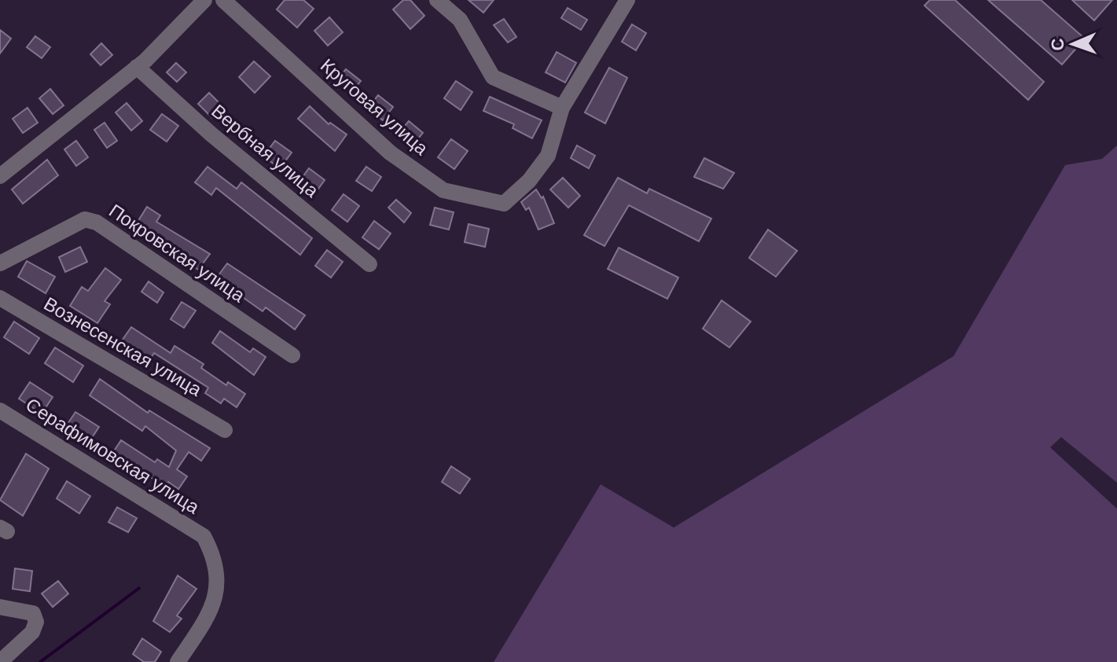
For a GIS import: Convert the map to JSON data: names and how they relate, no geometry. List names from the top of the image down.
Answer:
{
  "streets": {
    "street": [
      "Круговая улица",
      "Вербная улица",
      "Покровская улица",
      "Вознесенская улица",
      "Серафимовская улица"
    ]
  },
  "north": "left"
}
